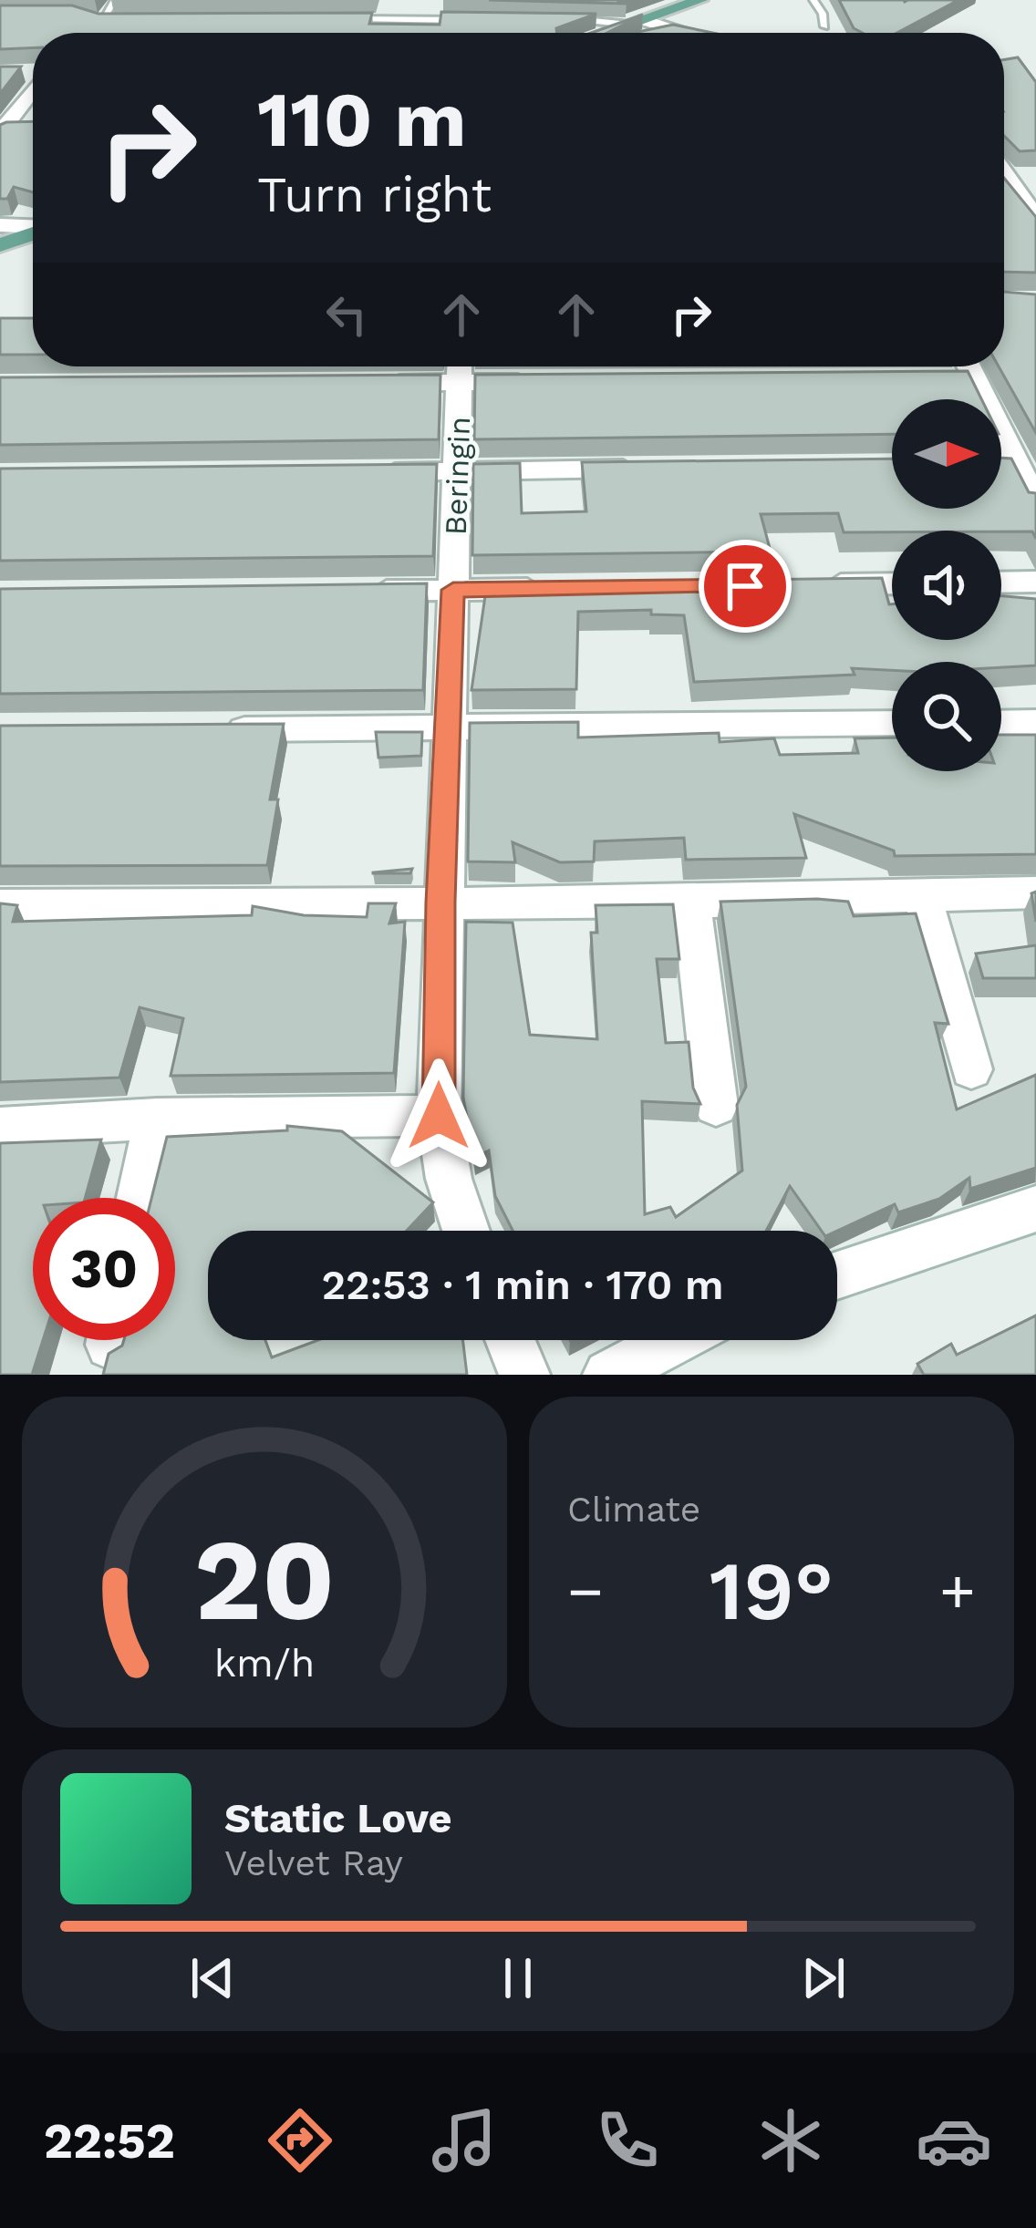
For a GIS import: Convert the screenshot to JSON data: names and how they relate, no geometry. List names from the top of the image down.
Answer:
{
  "streets": {
    "street": ["Beringin"]
  },
  "north": "right",
  "page": {
    "turn": ["110 m", "Turn right"],
    "limit": "30",
    "trip": "22:53 · 1 min · 170 m",
    "tile": "Climate",
    "heat": ["−", "19°", "+"],
    "song": ["Static Love", "Velvet Ray"],
    "tabs": "22:52",
    "gauge": ["20", "km/h"]
  }
}
